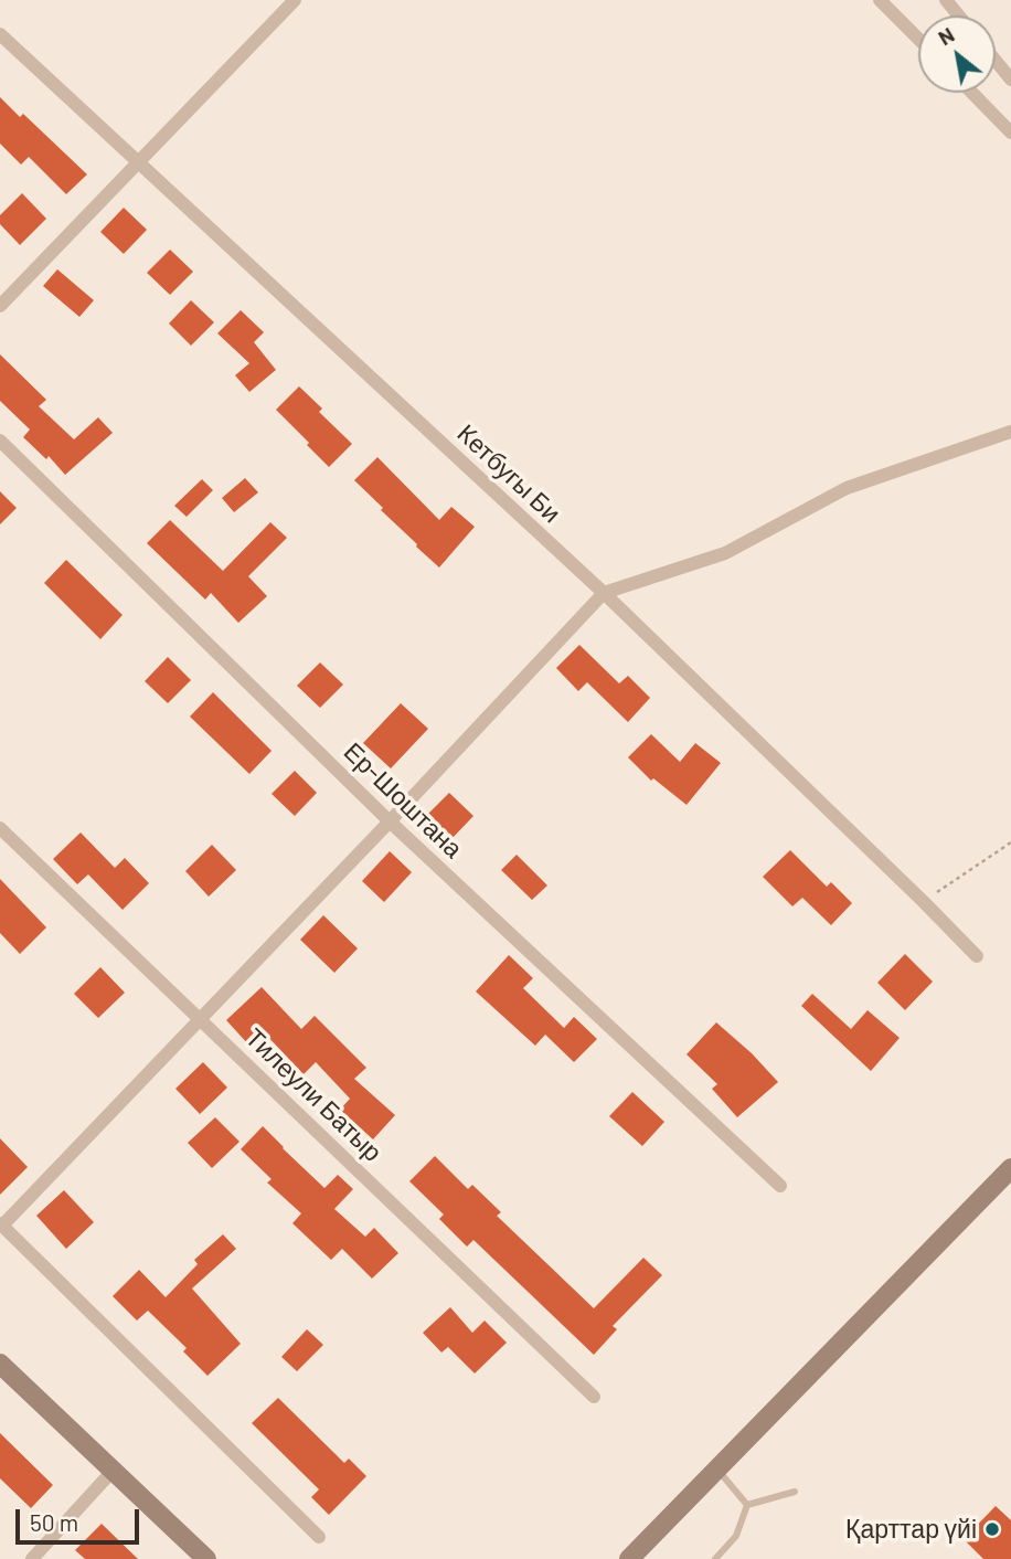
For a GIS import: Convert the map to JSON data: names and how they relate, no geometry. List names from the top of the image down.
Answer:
{
  "streets": {
    "street": ["Кетбугы Би", "Ер-Шоштана", "Тилеули Батыр"]
  },
  "places": ["Қарттар үйі"],
  "scale_bar": "50 m",
  "north": "top left"
}
